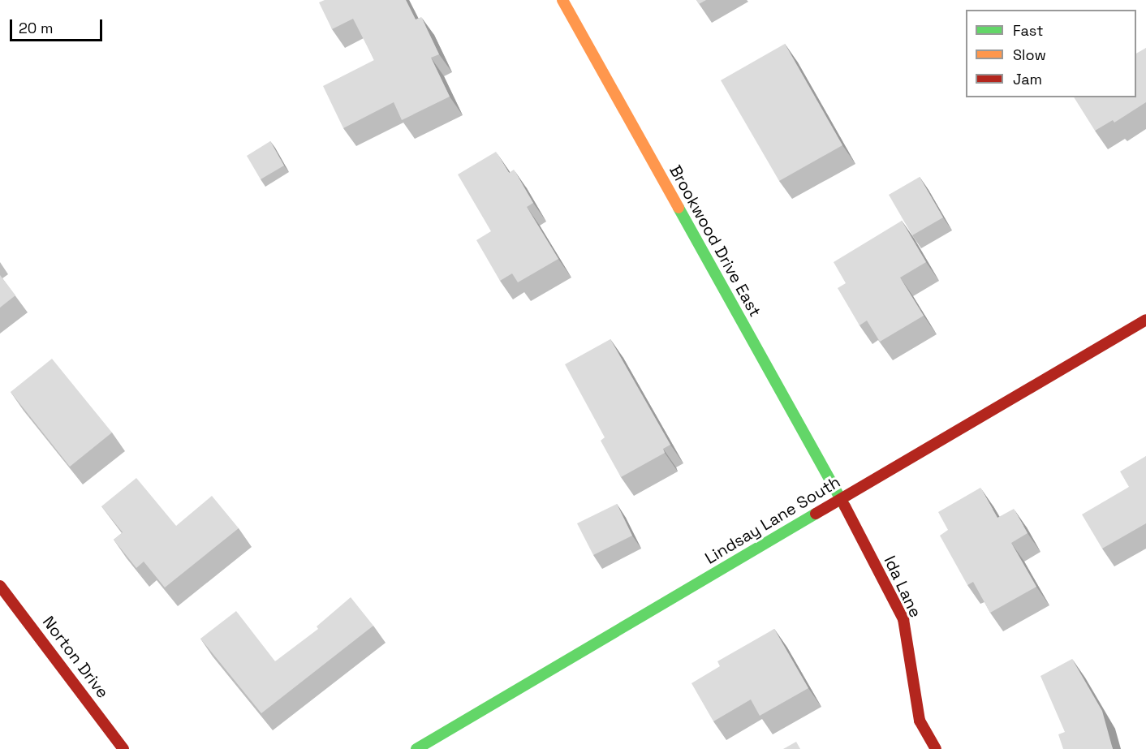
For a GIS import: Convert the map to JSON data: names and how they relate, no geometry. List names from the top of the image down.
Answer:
{
  "streets": {
    "street": [
      "Brookwood Drive East",
      "Lindsay Lane South",
      "Ida Lane",
      "Norton Drive"
    ]
  },
  "crossings": [
    ["Brookwood Drive East", "Lindsay Lane South"],
    ["Brookwood Drive East", "Ida Lane"],
    ["Lindsay Lane South", "Ida Lane"]
  ],
  "legend": ["Fast", "Slow", "Jam"],
  "scale_bar": "20 m"
}
